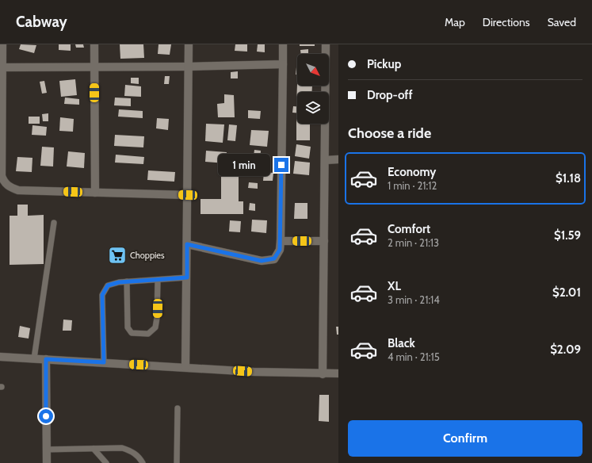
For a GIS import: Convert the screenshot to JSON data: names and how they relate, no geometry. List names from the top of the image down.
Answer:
{
  "places": {
    "supermarket": ["Choppies"]
  },
  "north": "bottom right",
  "page": {
    "header": "Cabway",
    "nav": ["Map", "Directions", "Saved"],
    "banner": ["Pickup", "Drop-off"],
    "heading": "Choose a ride",
    "list": [
      {
        "name": "Economy",
        "note": "1 min · 21:12",
        "value": "$1.18"
      },
      {
        "name": "Comfort",
        "note": "2 min · 21:13",
        "value": "$1.59"
      },
      {
        "name": "XL",
        "note": "3 min · 21:14",
        "value": "$2.01"
      },
      {
        "name": "Black",
        "note": "4 min · 21:15",
        "value": "$2.09"
      }
    ],
    "bubble": "1 min",
    "buttons": "Confirm"
  }
}
